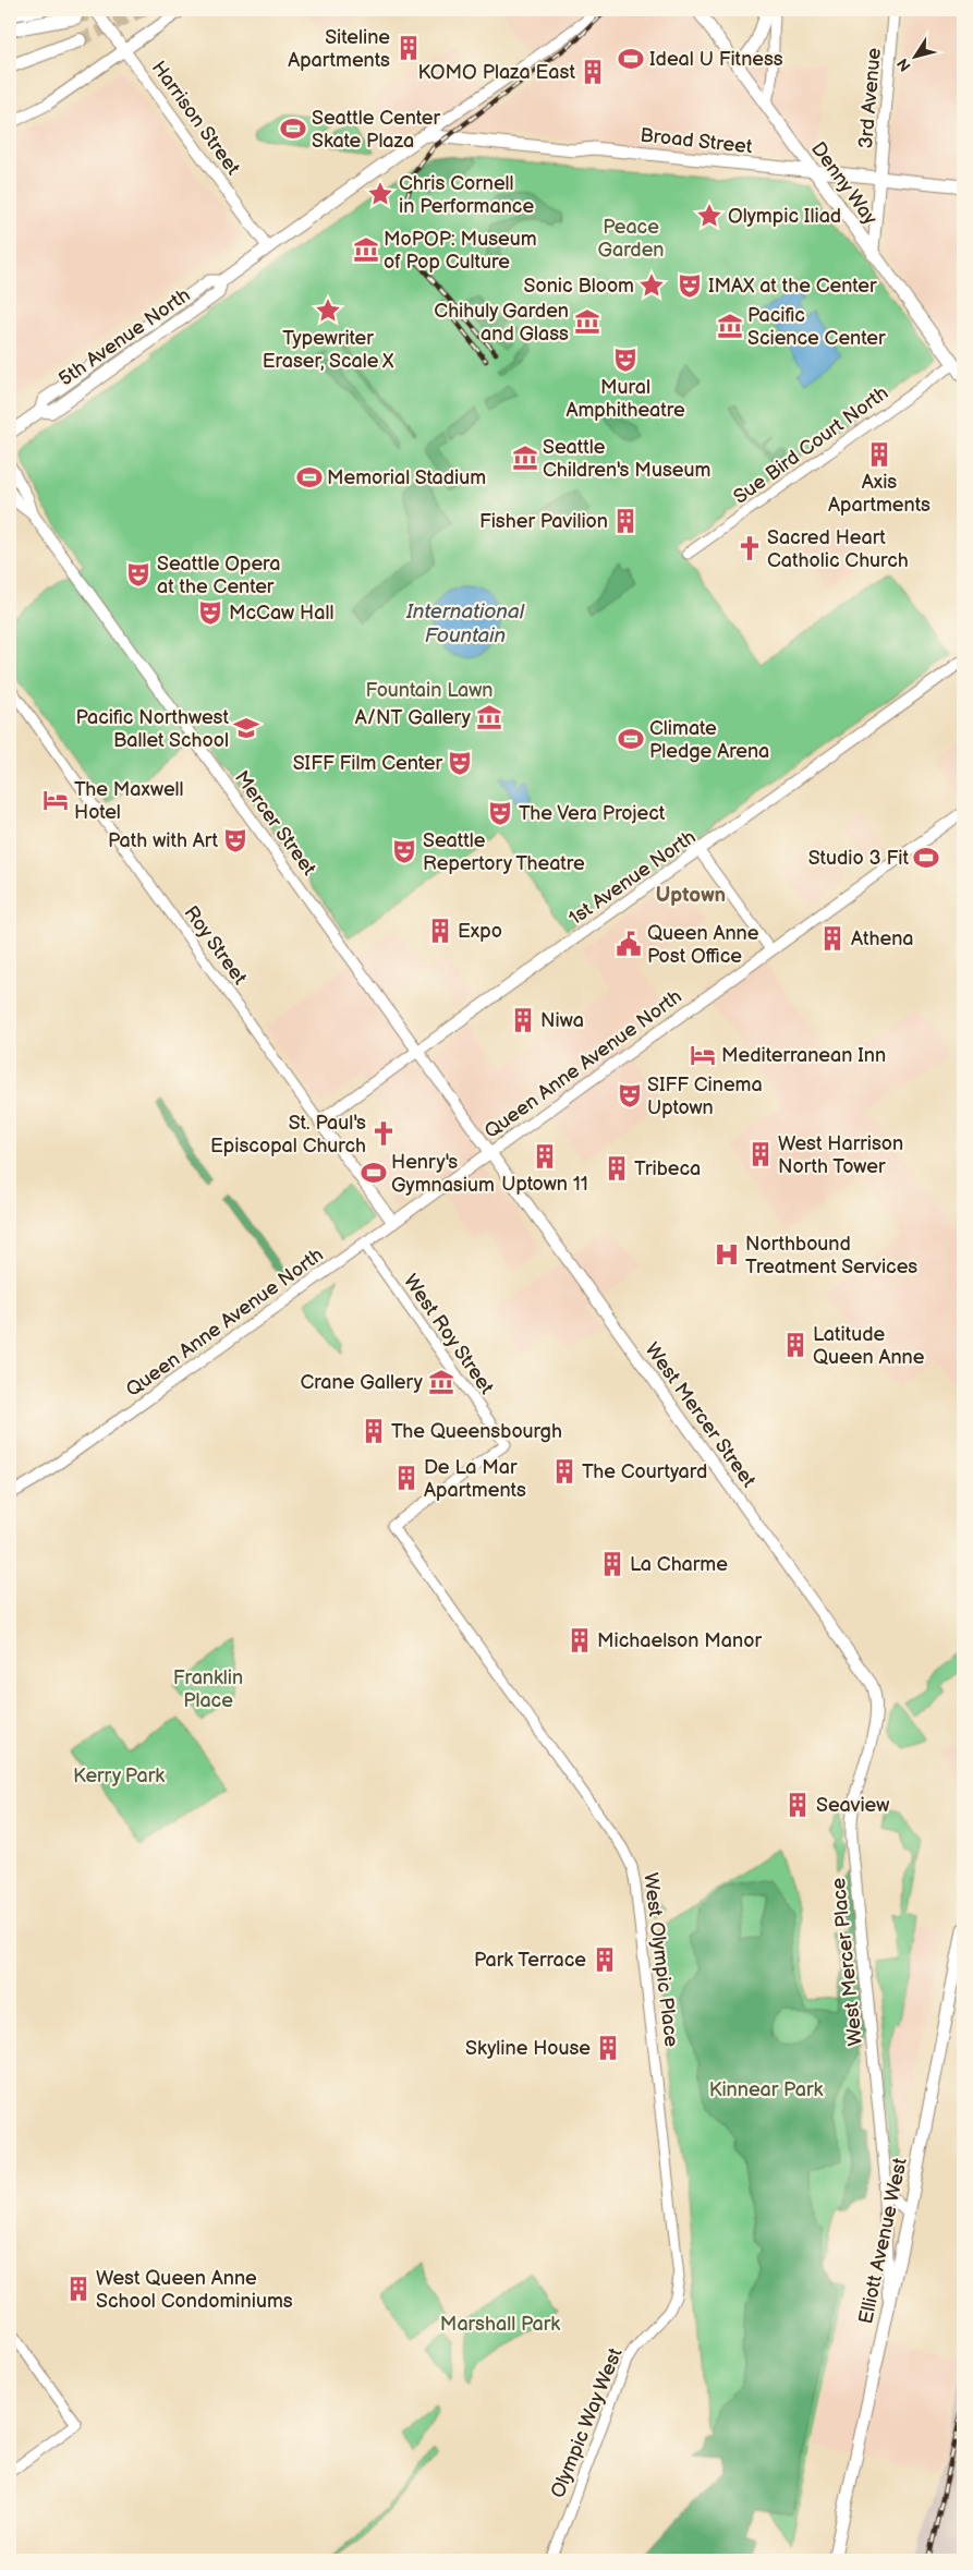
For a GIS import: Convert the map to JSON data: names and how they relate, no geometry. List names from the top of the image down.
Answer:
{
  "streets": {
    "main road": [
      "3rd Avenue",
      "Harrison Street",
      "Broad Street",
      "Denny Way",
      "5th Avenue North",
      "Mercer Street",
      "1st Avenue North",
      "Roy Street",
      "Queen Anne Avenue North",
      "West Mercer Street",
      "West Mercer Place",
      "Elliott Avenue West"
    ],
    "street": [
      "Sue Bird Court North",
      "West Roy Street",
      "West Olympic Place",
      "Olympic Way West"
    ]
  },
  "crossings": [
    ["3rd Avenue", "Broad Street"],
    ["3rd Avenue", "Denny Way"],
    ["Harrison Street", "5th Avenue North"],
    ["Broad Street", "Denny Way"],
    ["Broad Street", "5th Avenue North"],
    ["Denny Way", "Sue Bird Court North"],
    ["Mercer Street", "1st Avenue North"],
    ["Mercer Street", "Queen Anne Avenue North"],
    ["Mercer Street", "West Mercer Street"],
    ["1st Avenue North", "Roy Street"],
    ["Roy Street", "Queen Anne Avenue North"],
    ["Queen Anne Avenue North", "West Roy Street"],
    ["Queen Anne Avenue North", "West Mercer Street"],
    ["West Roy Street", "West Olympic Place"],
    ["West Mercer Street", "West Mercer Place"],
    ["West Olympic Place", "Olympic Way West"],
    ["West Mercer Place", "Elliott Avenue West"]
  ],
  "districts": ["Uptown"],
  "water": ["International Fountain"],
  "parks": [
    "Peace Garden",
    "Fountain Lawn",
    "Franklin Place",
    "Kerry Park",
    "Kinnear Park",
    "Marshall Park"
  ],
  "places": {
    "building": [
      "Siteline Apartments",
      "KOMO Plaza East",
      "Axis Apartments",
      "Fisher Pavilion",
      "Expo",
      "Athena",
      "Niwa",
      "West Harrison North Tower",
      "Uptown 11",
      "Tribeca",
      "Latitude Queen Anne",
      "The Queensbourgh",
      "The Courtyard",
      "De La Mar Apartments",
      "La Charme",
      "Michaelson Manor",
      "Seaview",
      "Park Terrace",
      "Skyline House",
      "West Queen Anne School Condominiums"
    ],
    "sports": [
      "Ideal U Fitness",
      "Seattle Center Skate Plaza",
      "Memorial Stadium",
      "Climate Pledge Arena",
      "Studio 3 Fit",
      "Henry's Gymnasium"
    ],
    "place": [
      "Chris Cornell in Performance",
      "Olympic Iliad",
      "Sonic Bloom",
      "Typewriter Eraser, Scale X"
    ],
    "museum": [
      "MoPOP: Museum of Pop Culture",
      "Chihuly Garden and Glass",
      "Pacific Science Center",
      "Seattle Children's Museum",
      "A/NT Gallery",
      "Crane Gallery"
    ],
    "theatre": [
      "IMAX at the Center",
      "Mural Amphitheatre",
      "Seattle Opera at the Center",
      "McCaw Hall",
      "SIFF Film Center",
      "The Vera Project",
      "Path with Art",
      "Seattle Repertory Theatre",
      "SIFF Cinema Uptown"
    ],
    "church": ["Sacred Heart Catholic Church", "St. Paul's Episcopal Church"],
    "school or university": ["Pacific Northwest Ballet School"],
    "hotel": ["The Maxwell Hotel", "Mediterranean Inn"],
    "public building": ["Queen Anne Post Office"],
    "hospital": ["Northbound Treatment Services"]
  },
  "north": "bottom left"
}
